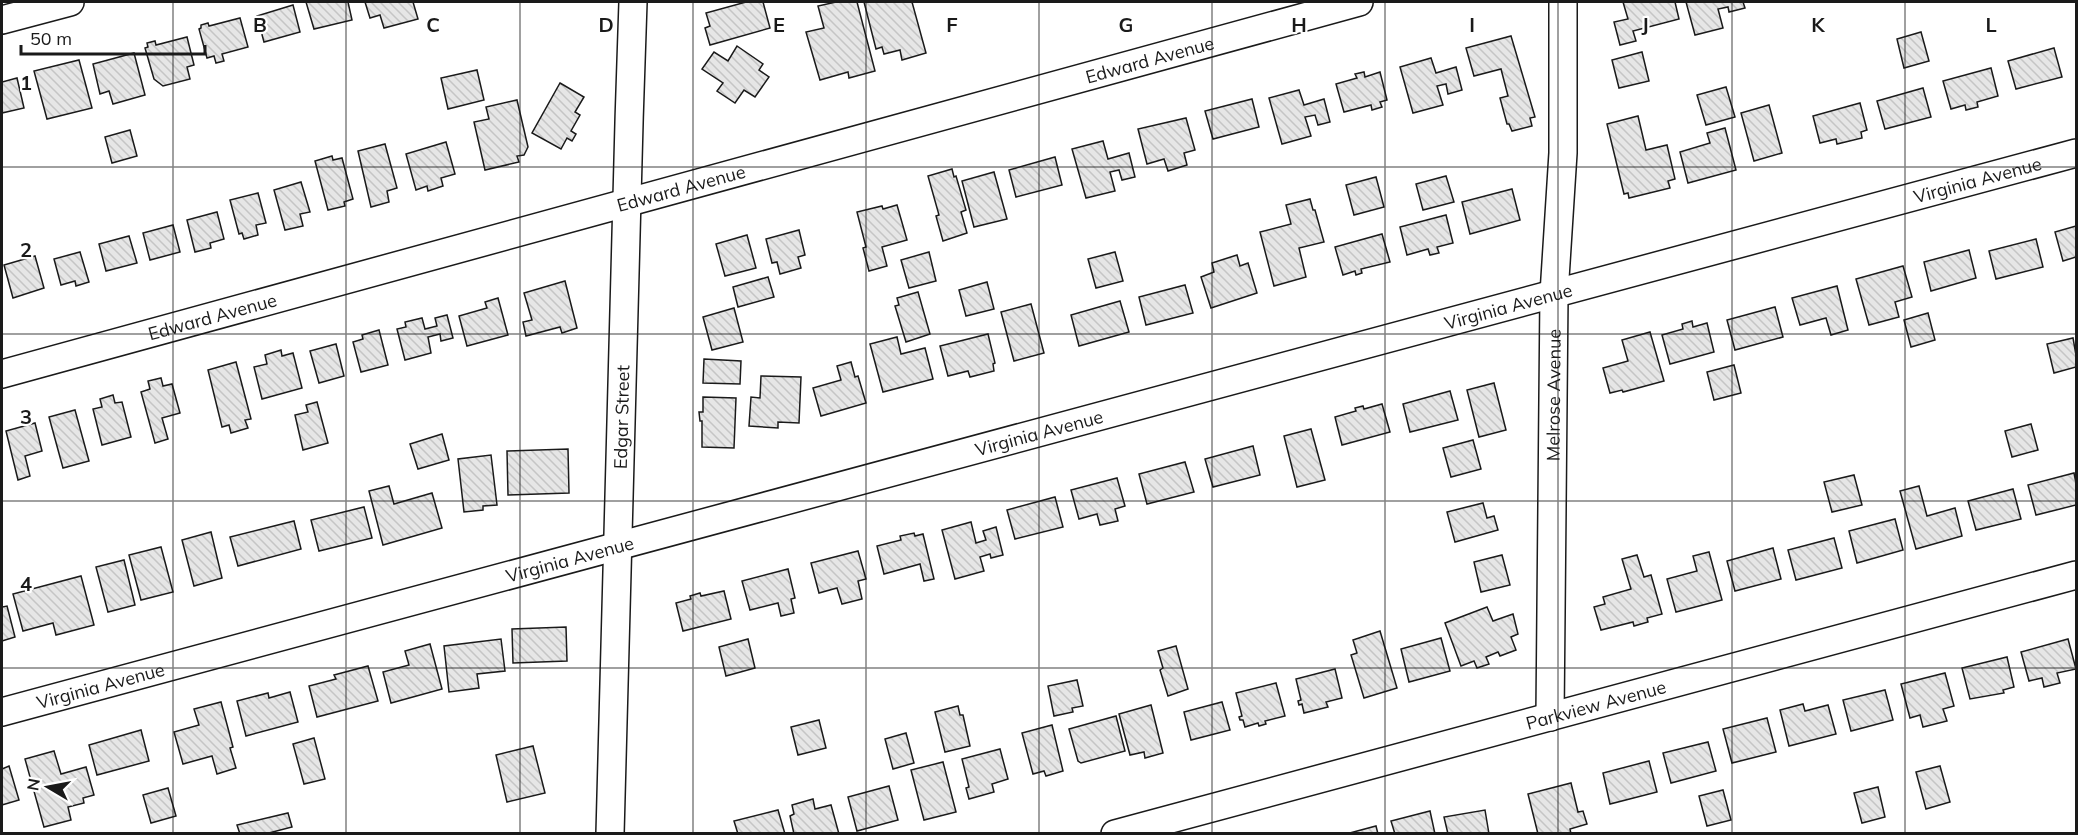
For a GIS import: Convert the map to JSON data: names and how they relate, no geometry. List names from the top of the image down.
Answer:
{
  "streets": {
    "street": [
      "Edward Avenue",
      "Virginia Avenue",
      "Melrose Avenue",
      "Edgar Street",
      "Parkview Avenue"
    ]
  },
  "crossings": [
    ["Edward Avenue", "Edgar Street"],
    ["Virginia Avenue", "Melrose Avenue"],
    ["Virginia Avenue", "Edgar Street"],
    ["Melrose Avenue", "Parkview Avenue"]
  ],
  "scale_bar": "50 m",
  "north": "left",
  "grid": {
    "columns": [
      "B",
      "C",
      "D",
      "E",
      "F",
      "G",
      "H",
      "I",
      "J",
      "K",
      "L"
    ],
    "rows": [
      "1",
      "2",
      "3",
      "4"
    ]
  }
}
